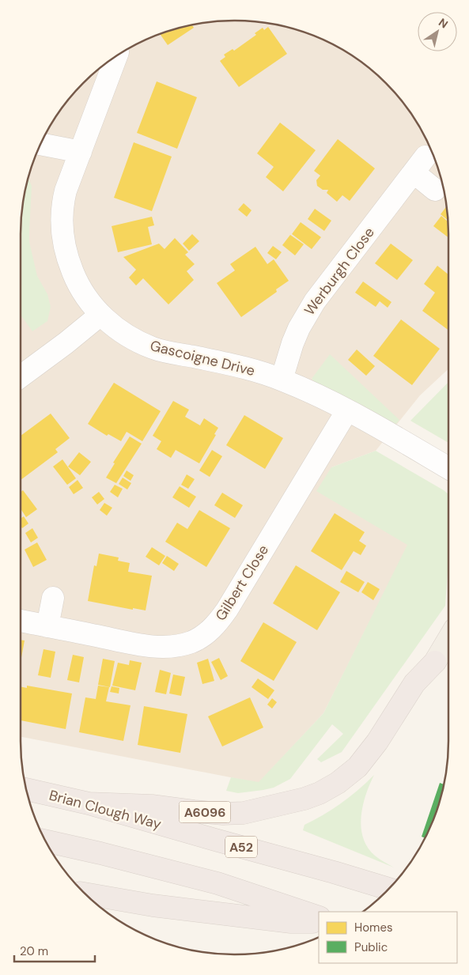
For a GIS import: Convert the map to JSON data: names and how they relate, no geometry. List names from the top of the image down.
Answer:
{
  "streets": {
    "highway": ["Brian Clough Way", "A6096", "A52"],
    "street": ["Werburgh Close", "Gascoigne Drive", "Gilbert Close"]
  },
  "crossings": [
    ["Werburgh Close", "Gascoigne Drive"],
    ["Gascoigne Drive", "Gilbert Close"],
    ["Brian Clough Way", "A6096"]
  ],
  "legend": ["Homes", "Public"],
  "scale_bar": "20 m",
  "north": "top right"
}
